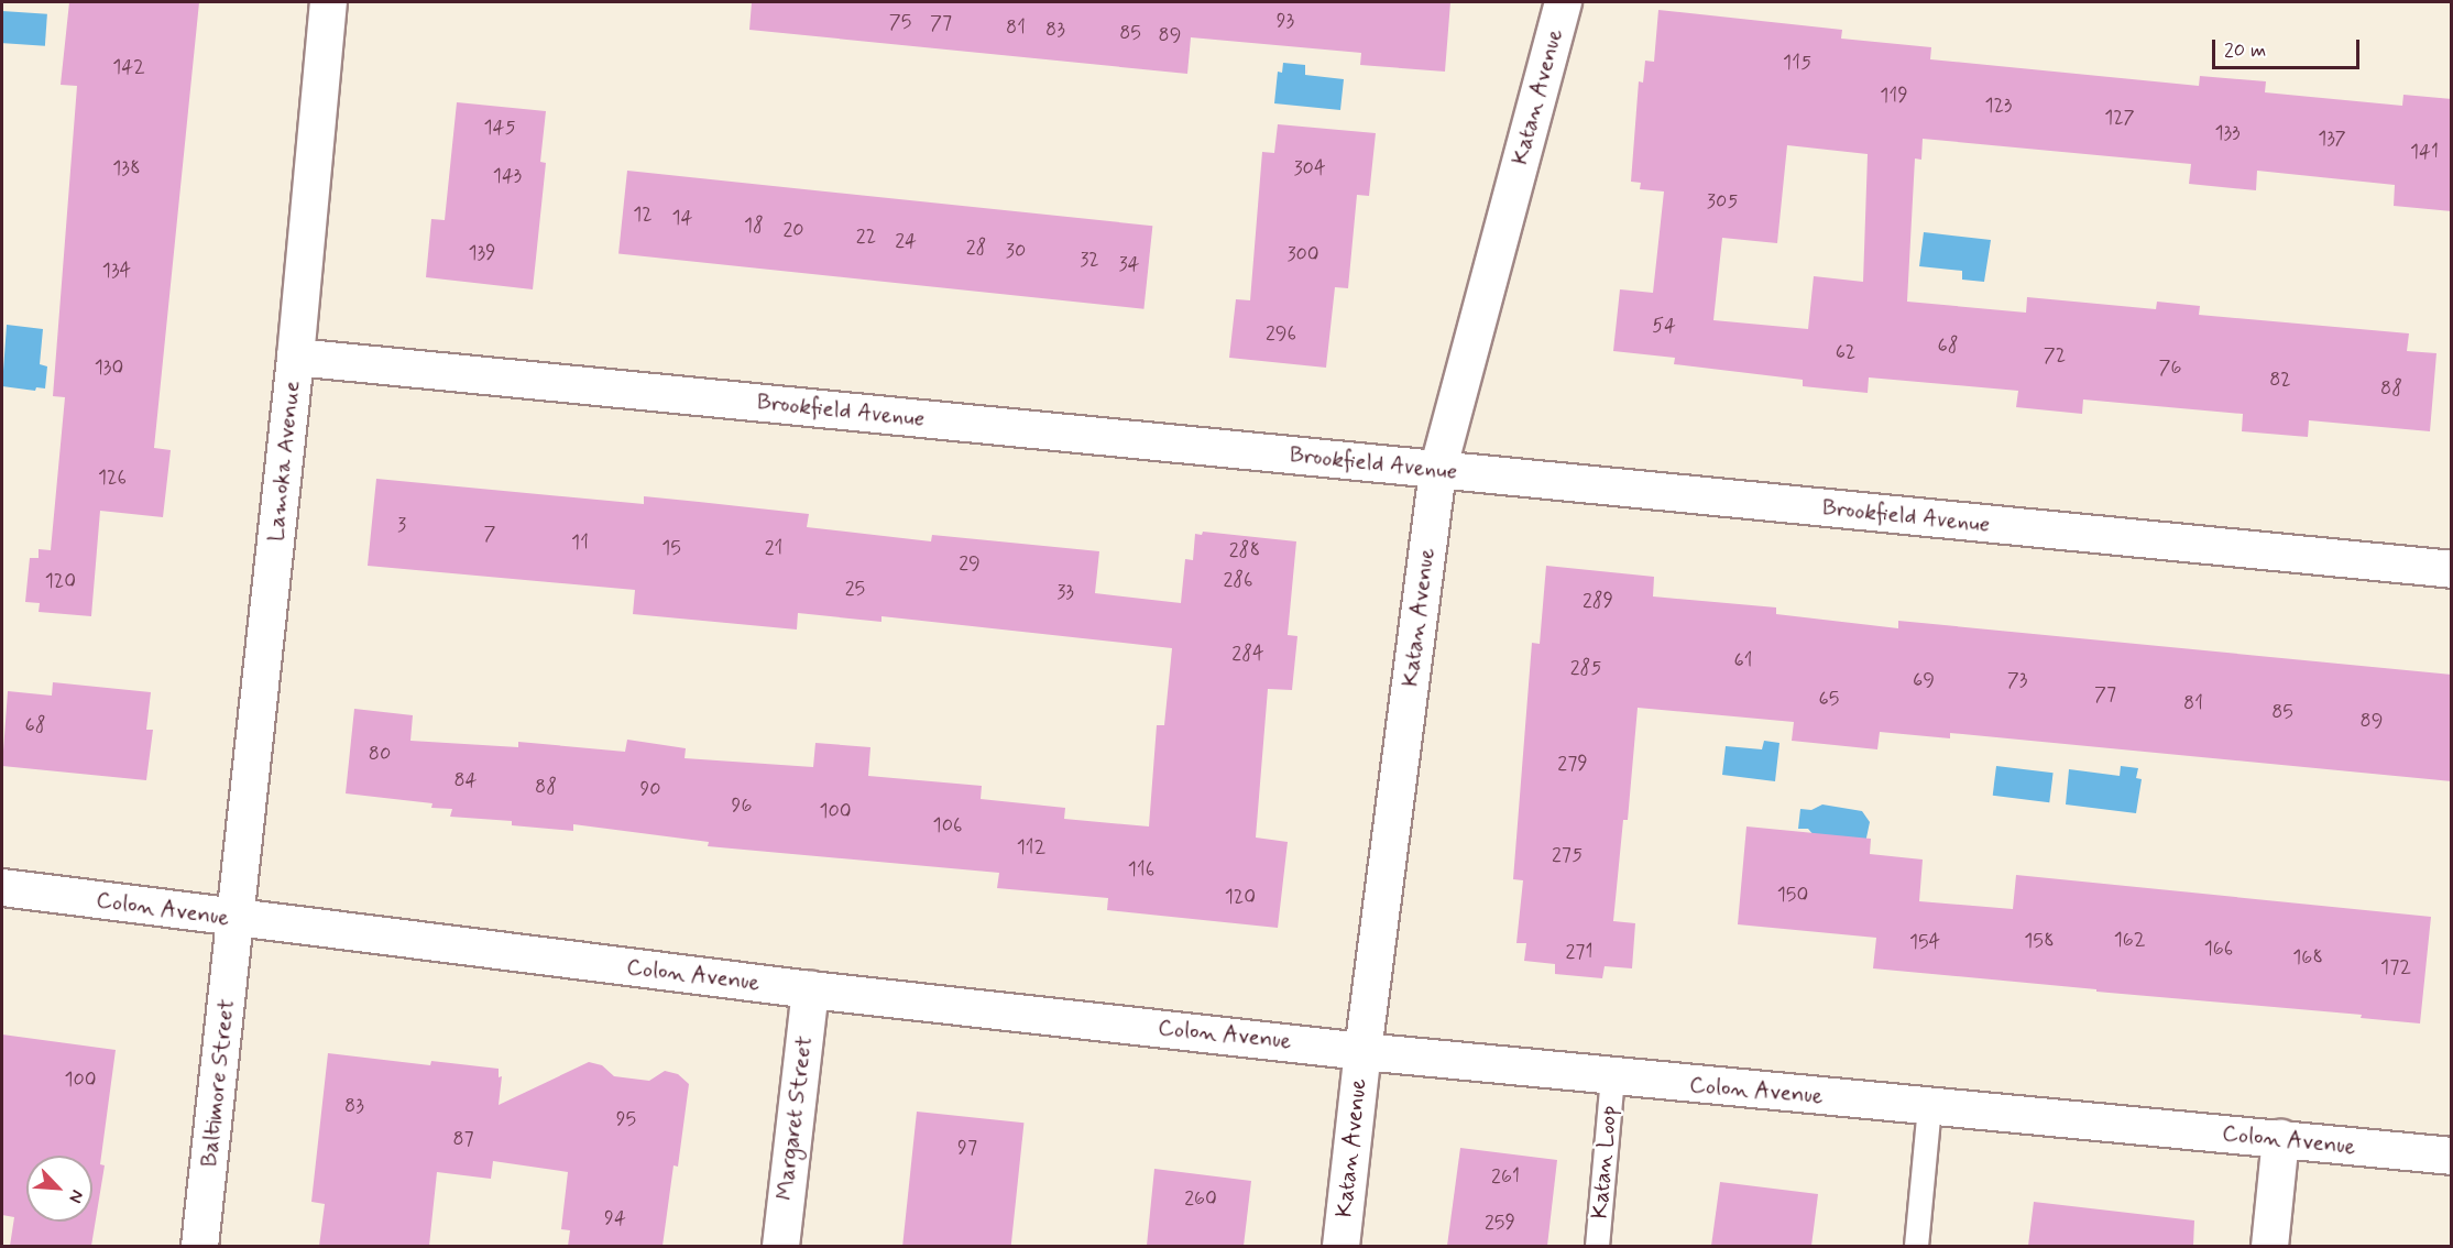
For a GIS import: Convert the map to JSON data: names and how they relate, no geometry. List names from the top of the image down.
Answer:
{
  "streets": {
    "street": [
      "Katan Avenue",
      "Brookfield Avenue",
      "Lamoka Avenue",
      "Colon Avenue",
      "Baltimore Street",
      "Margaret Street"
    ],
    "lane": ["Katan Loop"]
  },
  "crossings": [
    ["Katan Avenue", "Brookfield Avenue"],
    ["Katan Avenue", "Colon Avenue"],
    ["Brookfield Avenue", "Lamoka Avenue"],
    ["Lamoka Avenue", "Colon Avenue"],
    ["Lamoka Avenue", "Baltimore Street"],
    ["Colon Avenue", "Baltimore Street"],
    ["Colon Avenue", "Margaret Street"],
    ["Colon Avenue", "Katan Loop"]
  ],
  "house_numbers": [
    "93",
    "75",
    "77",
    "81",
    "83",
    "85",
    "89",
    "115",
    "142",
    "119",
    "123",
    "127",
    "145",
    "133",
    "137",
    "141",
    "138",
    "304",
    "143",
    "305",
    "12",
    "14",
    "18",
    "20",
    "22",
    "24",
    "28",
    "30",
    "139",
    "300",
    "32",
    "34",
    "134",
    "54",
    "296",
    "68",
    "62",
    "72",
    "130",
    "76",
    "82",
    "88",
    "126",
    "3",
    "7",
    "11",
    "15",
    "21",
    "288",
    "29",
    "286",
    "120",
    "25",
    "33",
    "289",
    "284",
    "61",
    "285",
    "69",
    "73",
    "77",
    "65",
    "81",
    "85",
    "89",
    "68",
    "80",
    "279",
    "84",
    "88",
    "90",
    "96",
    "100",
    "106",
    "112",
    "275",
    "116",
    "150",
    "120",
    "162",
    "158",
    "154",
    "166",
    "271",
    "168",
    "172",
    "100",
    "83",
    "95",
    "87",
    "97",
    "261",
    "260",
    "94",
    "259"
  ],
  "scale_bar": "20 m",
  "north": "bottom right"
}
